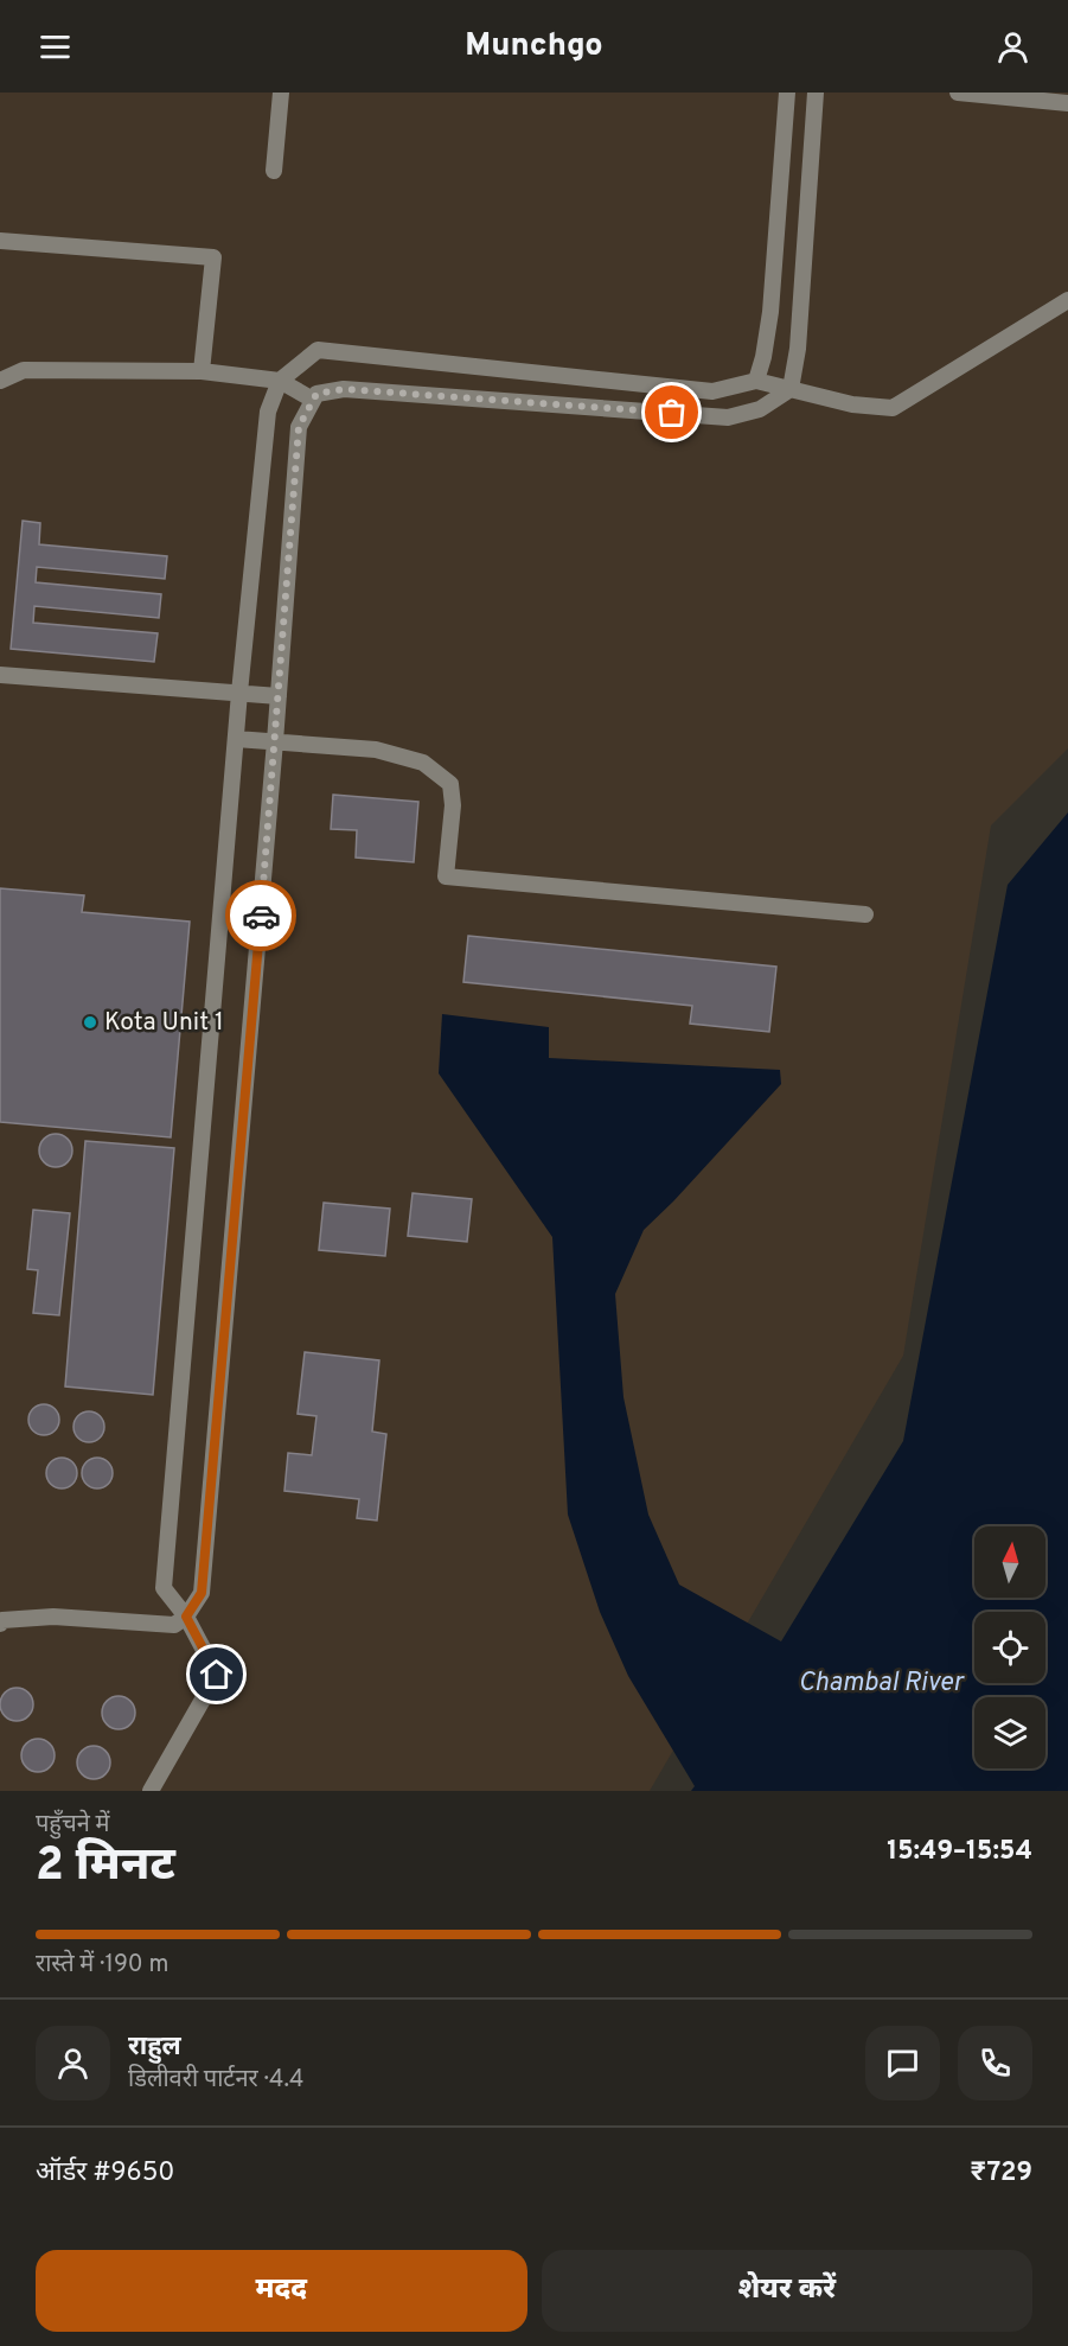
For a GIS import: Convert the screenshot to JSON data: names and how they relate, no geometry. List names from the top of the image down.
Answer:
{
  "water": ["Chambal River"],
  "places": ["Kota Unit 1"],
  "north": "top",
  "page": {
    "header": "Munchgo",
    "heading": ["2 मिनट", "पहुँचने में", "15:49–15:54"],
    "panel": [
      "राहुल",
      "डिलीवरी पार्टनर · 4.4",
      "ऑर्डर #9650",
      "₹729"
    ],
    "bar": "रास्ते में · 190 m",
    "buttons": ["मदद", "शेयर करें"]
  }
}
